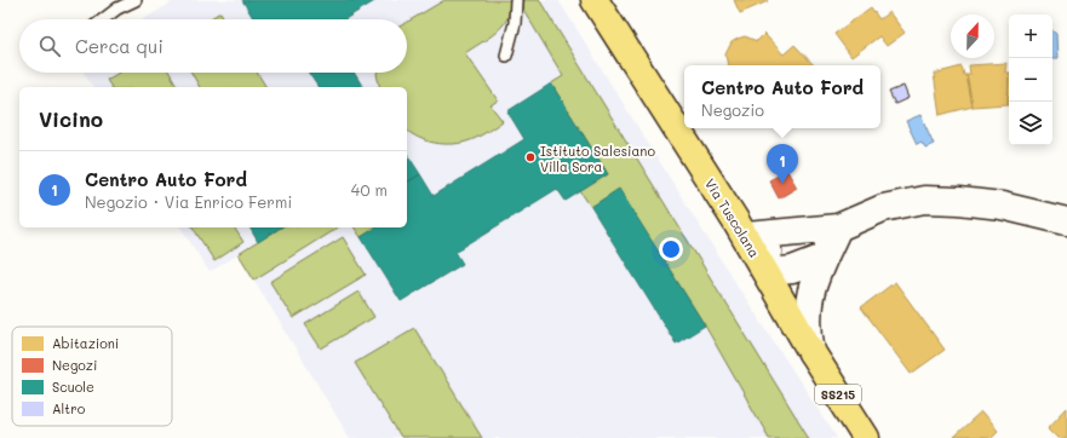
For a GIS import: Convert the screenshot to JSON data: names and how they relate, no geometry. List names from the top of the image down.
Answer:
{
  "streets": {
    "main road": ["Via Tuscolana", "SS215"]
  },
  "places": ["Istituto Salesiano Villa Sora"],
  "legend": [
    "Abitazioni",
    "Negozi",
    "Scuole",
    "Altro"
  ],
  "north": "top",
  "page": {
    "map_buttons": ["+", "−"],
    "search": "Cerca qui",
    "popup": ["Centro Auto Ford", "Negozio"],
    "heading": "Vicino",
    "pins": "1",
    "list": [
      {
        "mark": "1",
        "name": "Centro Auto Ford",
        "note": "Negozio · Via Enrico Fermi",
        "value": "40 m"
      }
    ]
  }
}
